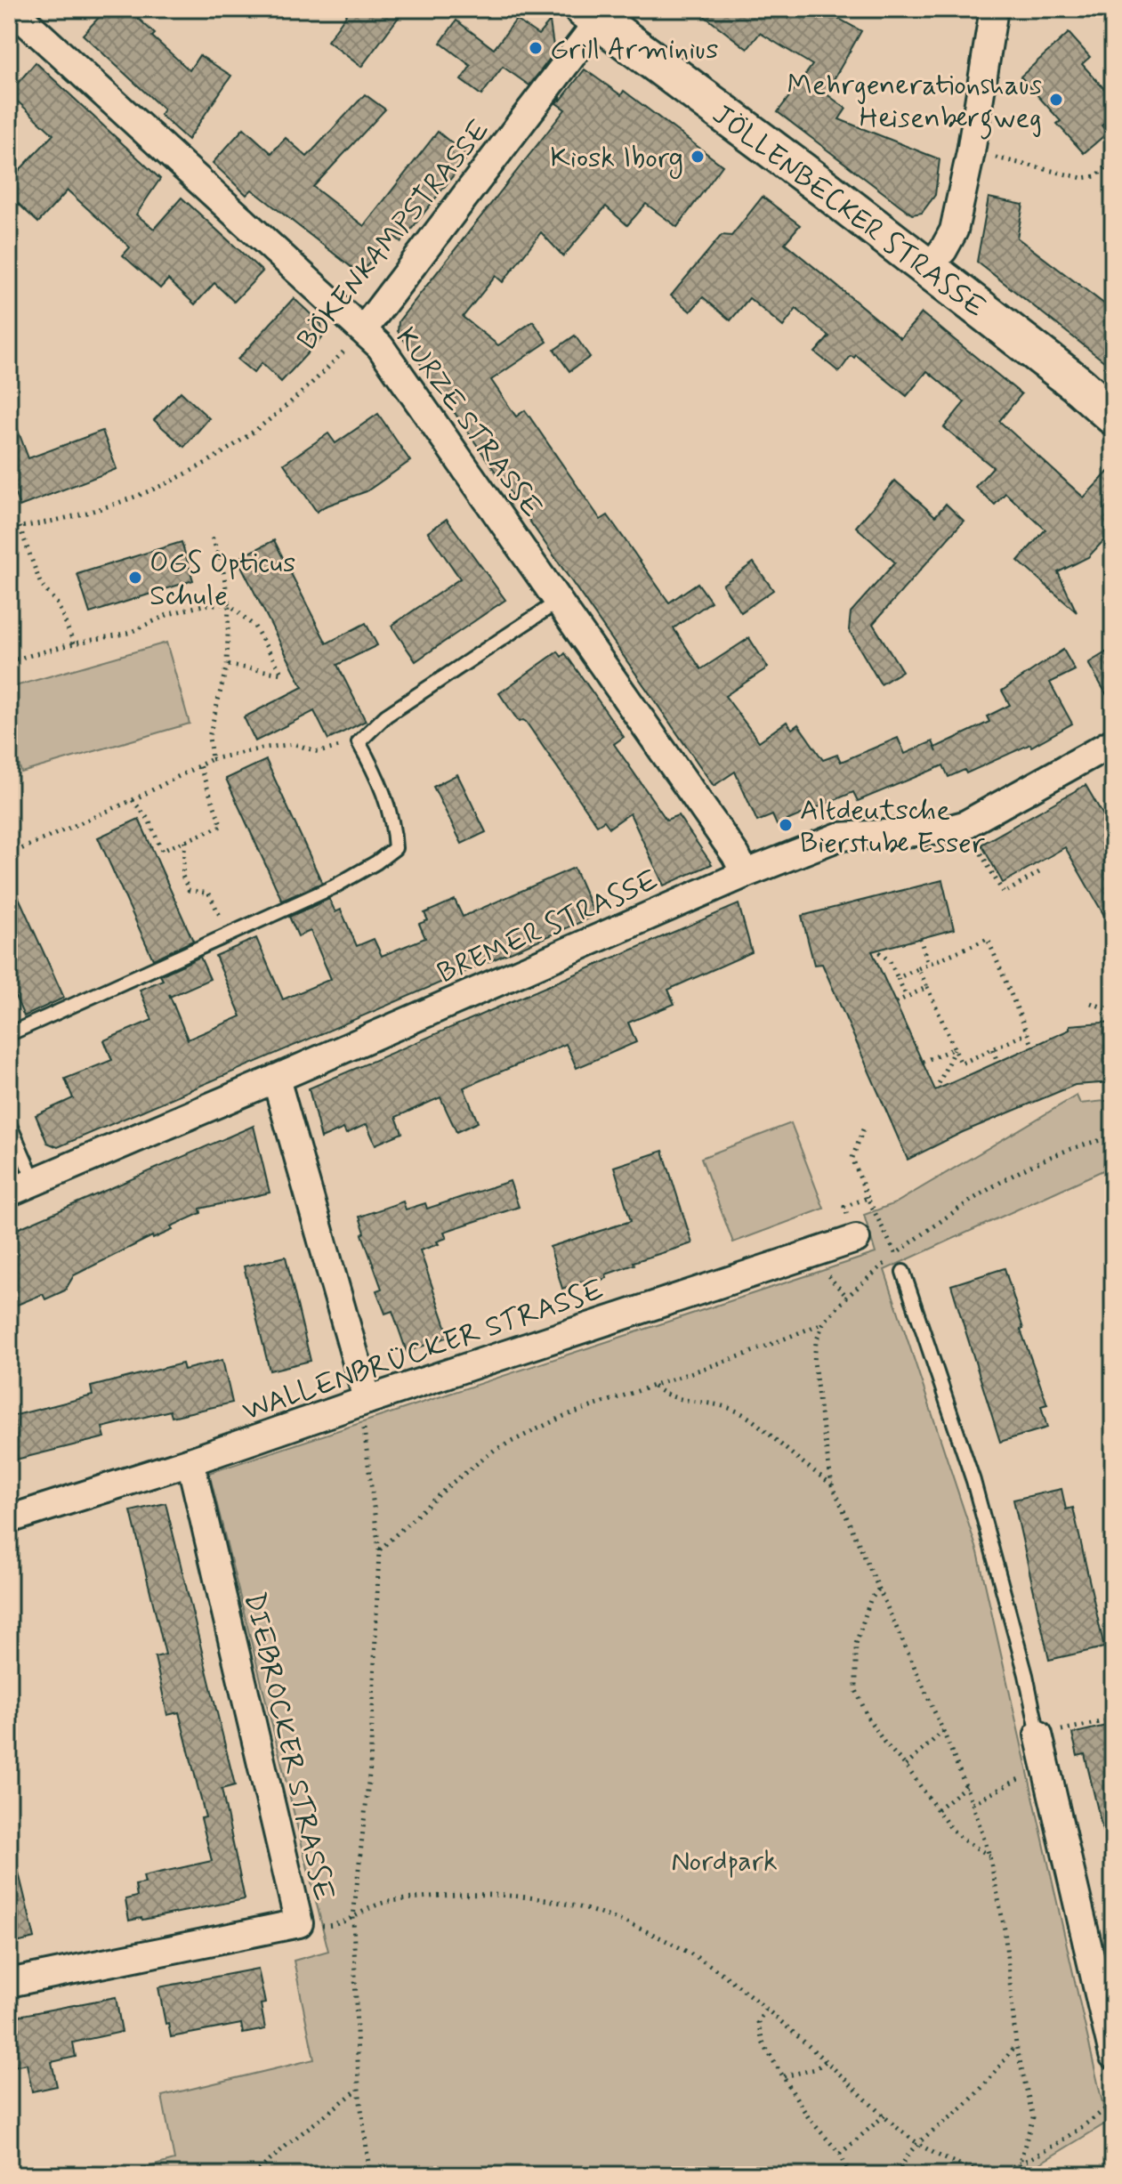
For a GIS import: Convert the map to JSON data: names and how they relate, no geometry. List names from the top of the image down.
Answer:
{
  "streets": {
    "main road": ["JÖLLENBECKER STRASSE"],
    "street": [
      "BÖKENKAMPSTRASSE",
      "KURZE STRASSE",
      "BREMER STRASSE",
      "WALLENBRÜCKER STRASSE",
      "DIEBROCKER STRASSE"
    ]
  },
  "crossings": [
    ["JÖLLENBECKER STRASSE", "BÖKENKAMPSTRASSE"],
    ["BÖKENKAMPSTRASSE", "KURZE STRASSE"],
    ["KURZE STRASSE", "BREMER STRASSE"],
    ["WALLENBRÜCKER STRASSE", "DIEBROCKER STRASSE"]
  ],
  "parks": ["Nordpark"],
  "places": [
    "Grill Arminius",
    "Mehrgenerationshaus Heisenbergweg",
    "Kiosk Iborg",
    "OGS Opticus Schule",
    "Altdeutsche Bierstube Esser"
  ]
}
